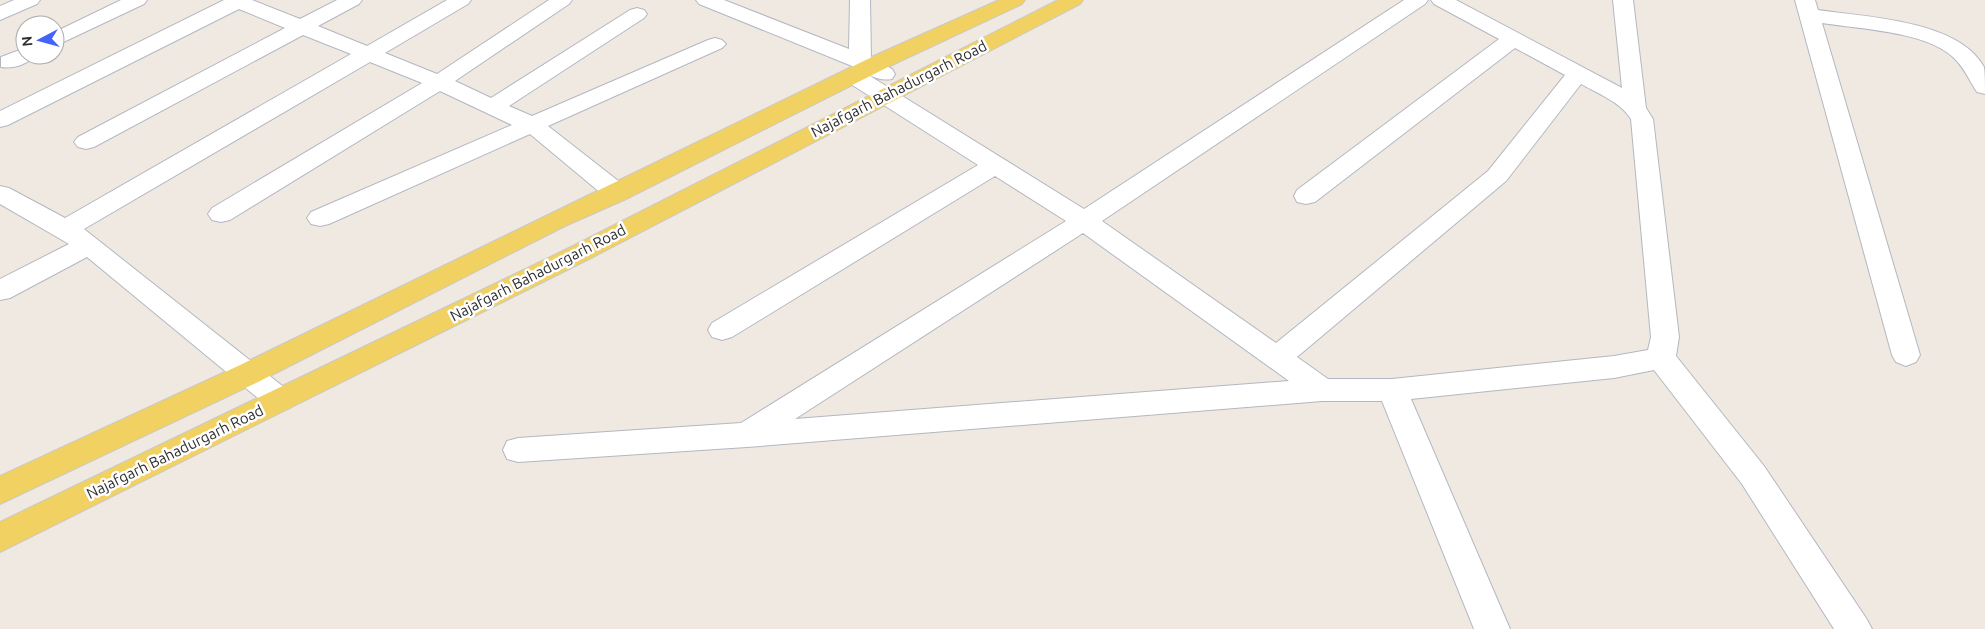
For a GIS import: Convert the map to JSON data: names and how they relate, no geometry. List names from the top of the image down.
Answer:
{
  "streets": {
    "main road": ["Najafgarh Bahadurgarh Road"]
  },
  "north": "left"
}
